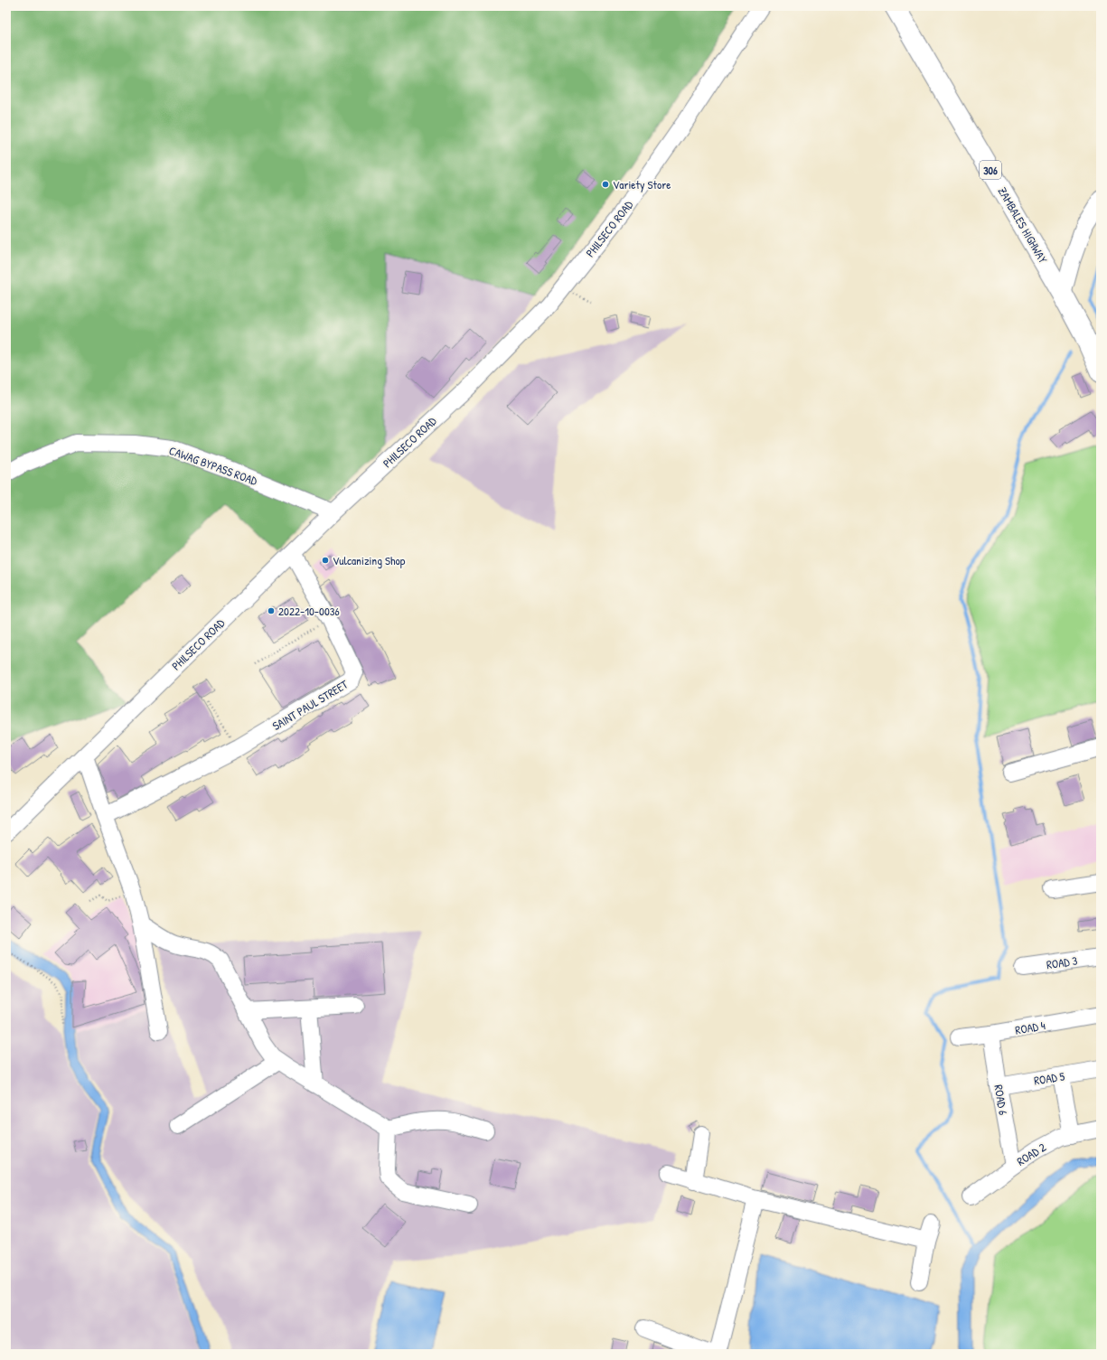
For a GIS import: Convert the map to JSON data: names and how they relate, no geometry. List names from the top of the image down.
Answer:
{
  "streets": {
    "main road": ["306", "ZAMBALES HIGHWAY"],
    "street": [
      "PHILSECO ROAD",
      "CAWAG BYPASS ROAD",
      "SAINT PAUL STREET",
      "ROAD 3",
      "ROAD 4",
      "ROAD 5",
      "ROAD 6",
      "ROAD 2"
    ]
  },
  "crossings": [
    ["PHILSECO ROAD", "CAWAG BYPASS ROAD"],
    ["PHILSECO ROAD", "SAINT PAUL STREET"],
    ["ROAD 4", "ROAD 6"],
    ["ROAD 5", "ROAD 6"],
    ["ROAD 6", "ROAD 2"]
  ],
  "places": ["Variety Store", "Vulcanizing Shop", "2022-10-0036"]
}
